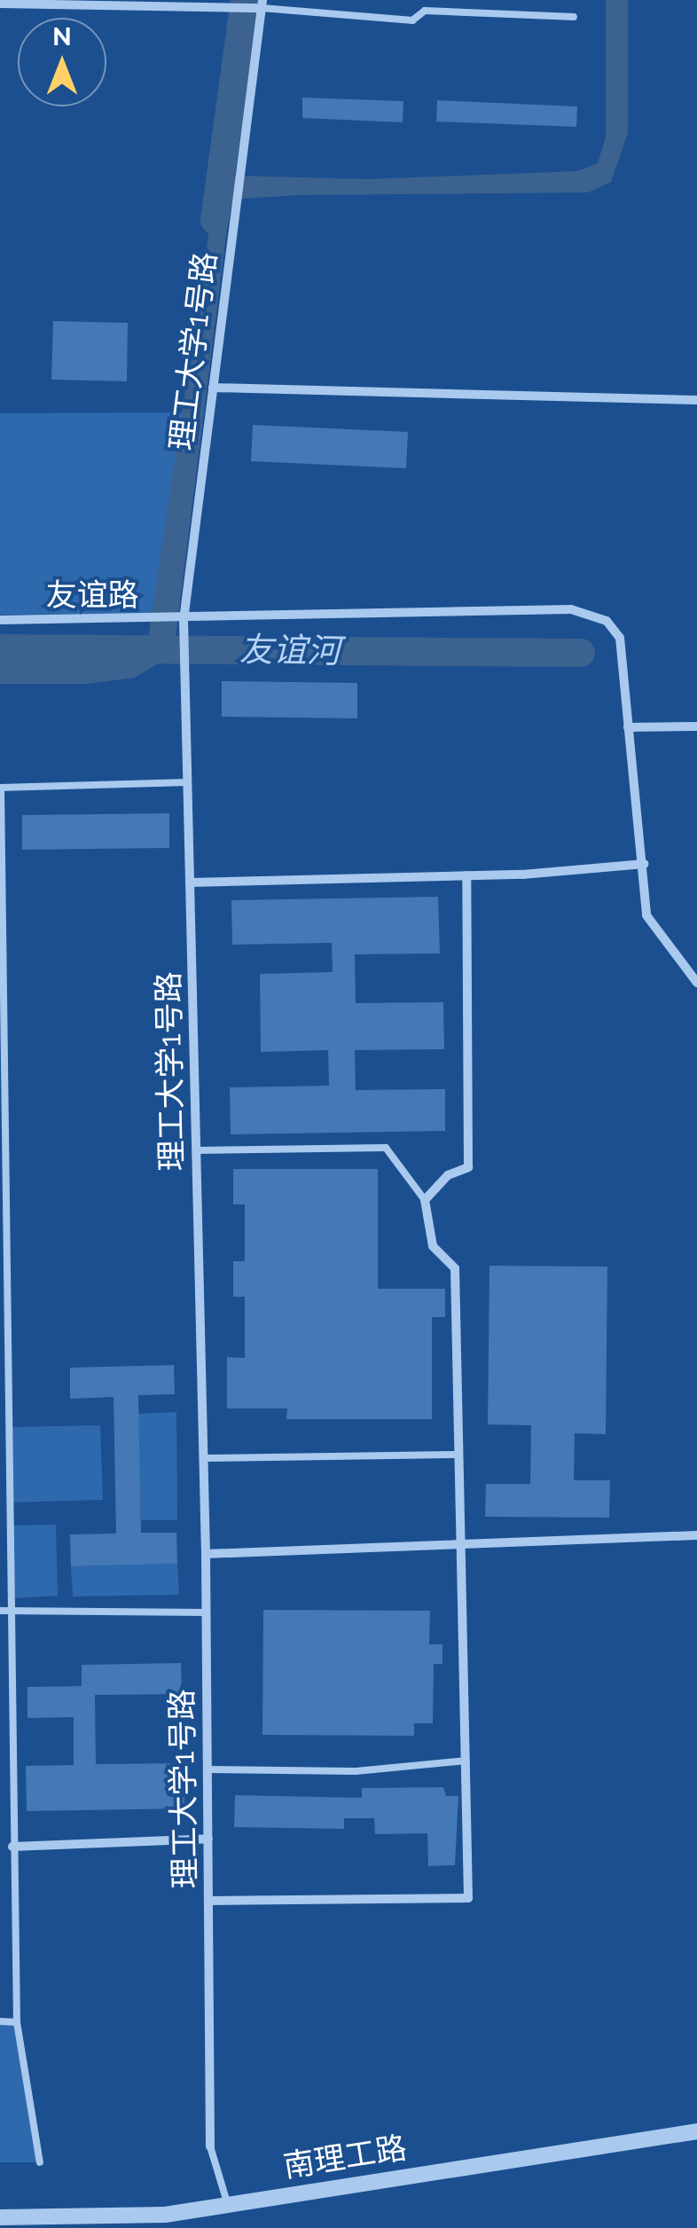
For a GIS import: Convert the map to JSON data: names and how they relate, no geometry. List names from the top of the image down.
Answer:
{
  "streets": {
    "street": ["理工大学1号路", "友谊路", "南理工路"]
  },
  "crossings": [
    ["理工大学1号路", "友谊路"]
  ],
  "water": ["友谊河"],
  "north": "top"
}
